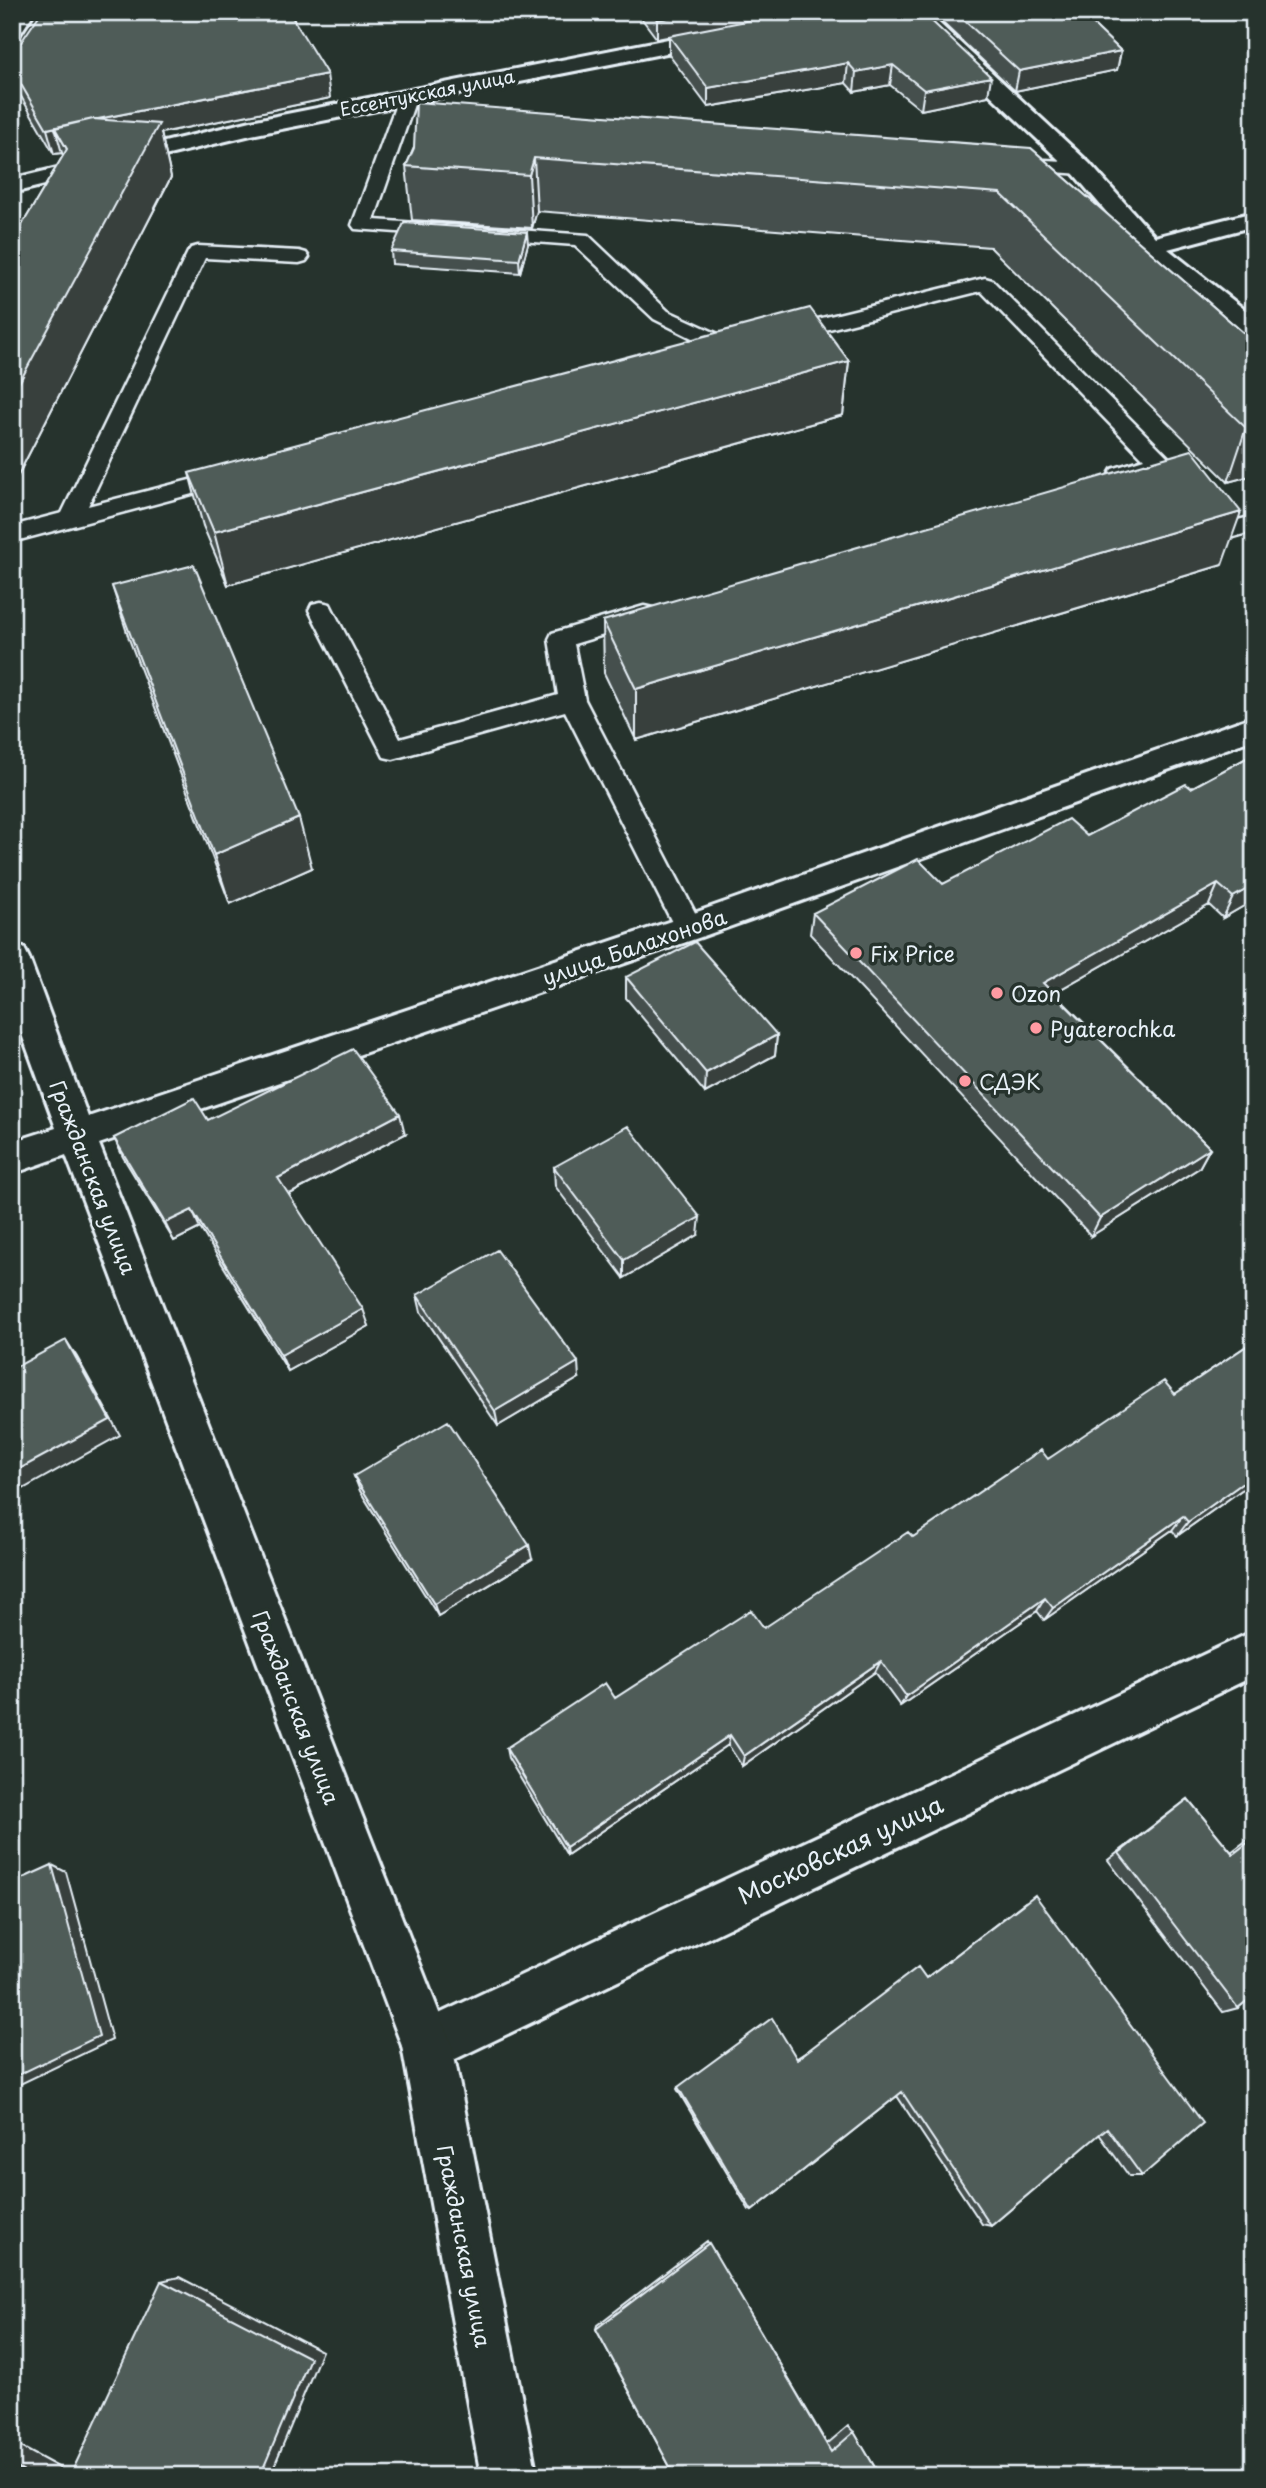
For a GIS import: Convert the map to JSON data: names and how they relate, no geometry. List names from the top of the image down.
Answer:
{
  "streets": {
    "street": [
      "Ессентукская улица",
      "улица Балахонова",
      "Гражданская улица",
      "Московская улица"
    ]
  },
  "crossings": [
    ["улица Балахонова", "Гражданская улица"],
    ["Гражданская улица", "Московская улица"]
  ],
  "places": [
    "Fix Price",
    "Ozon",
    "Pyaterochka",
    "СДЭК"
  ]
}
